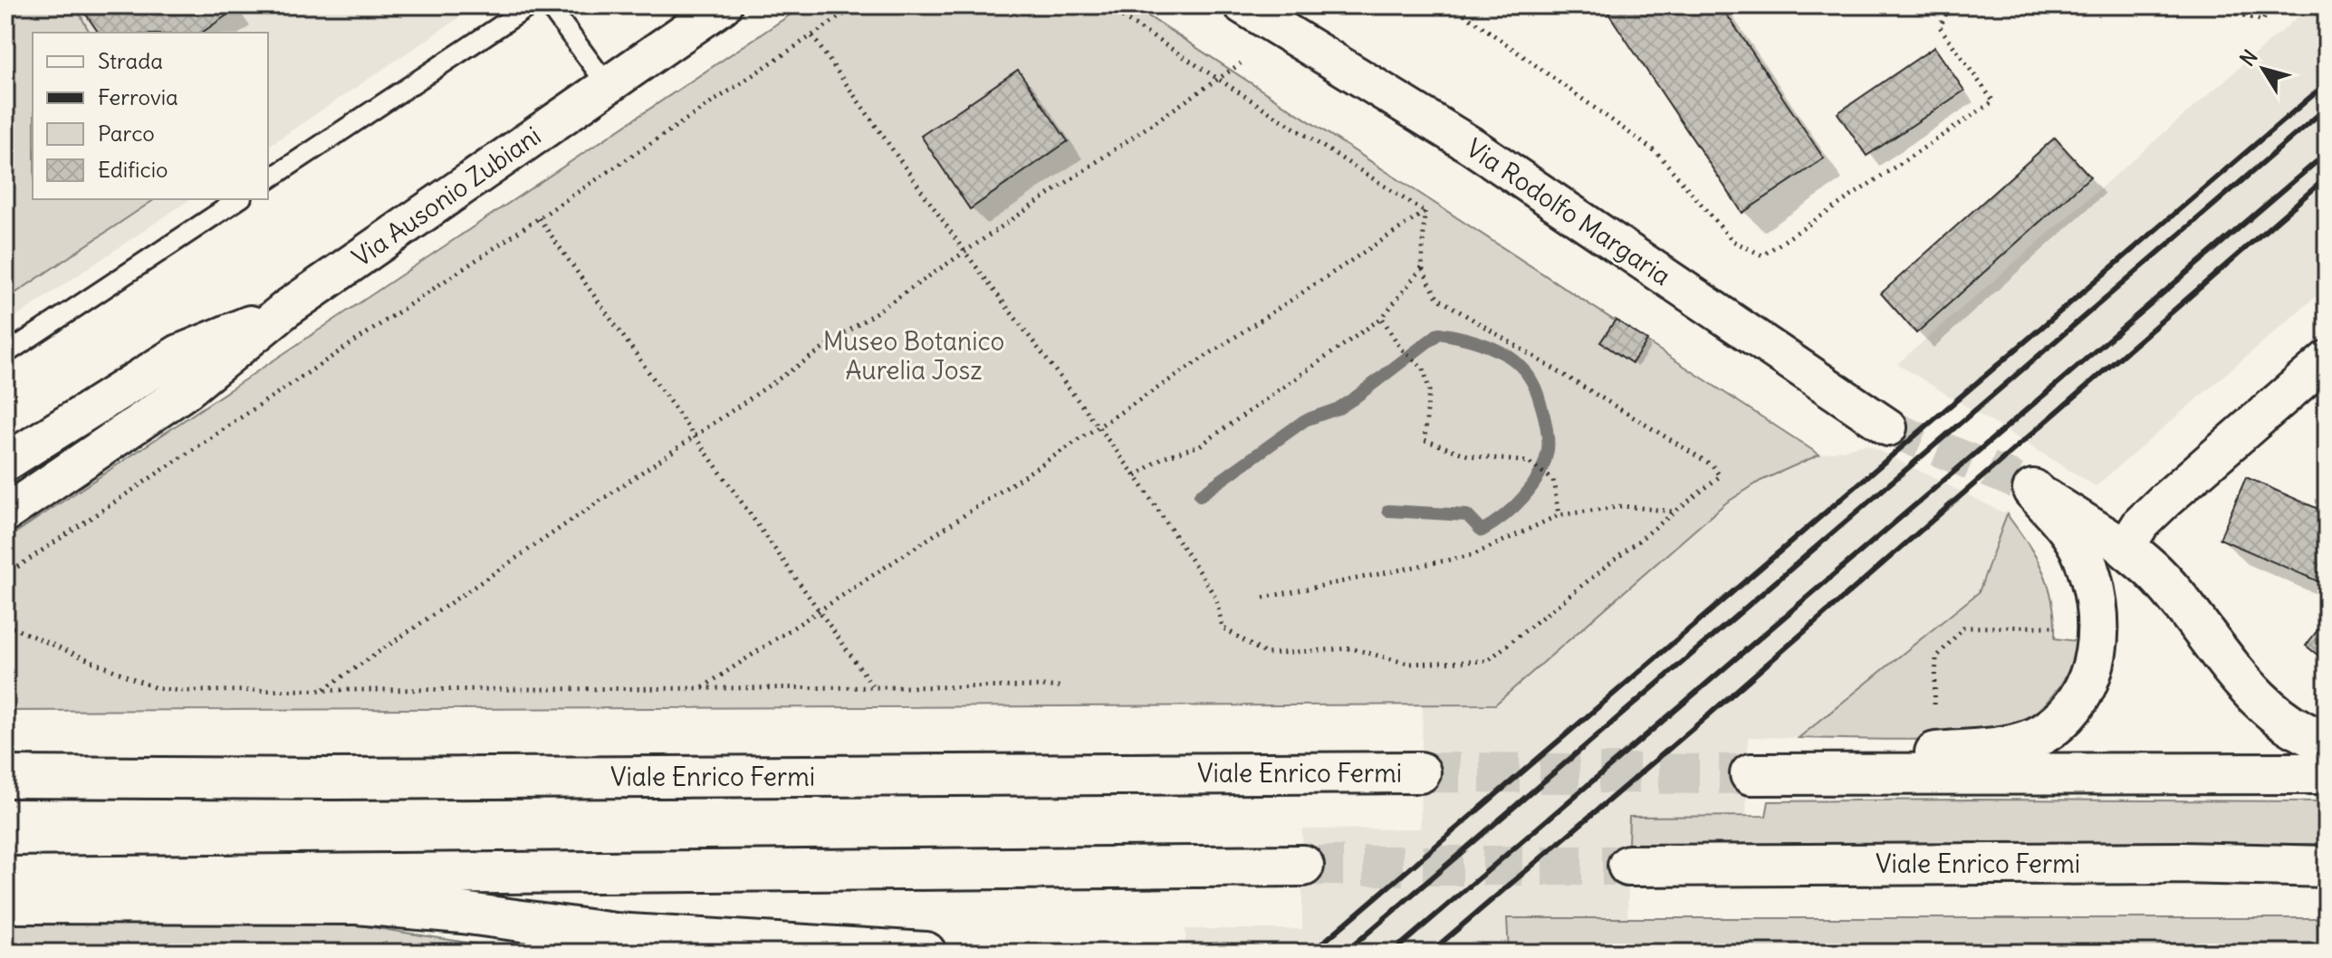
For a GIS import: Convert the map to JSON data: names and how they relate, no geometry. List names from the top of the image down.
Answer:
{
  "streets": {
    "main road": ["Viale Enrico Fermi"],
    "street": ["Via Ausonio Zubiani", "Via Rodolfo Margaria"]
  },
  "parks": ["Museo Botanico Aurelia Josz"],
  "legend": [
    "Strada",
    "Ferrovia",
    "Parco",
    "Edificio"
  ],
  "north": "top left"
}
